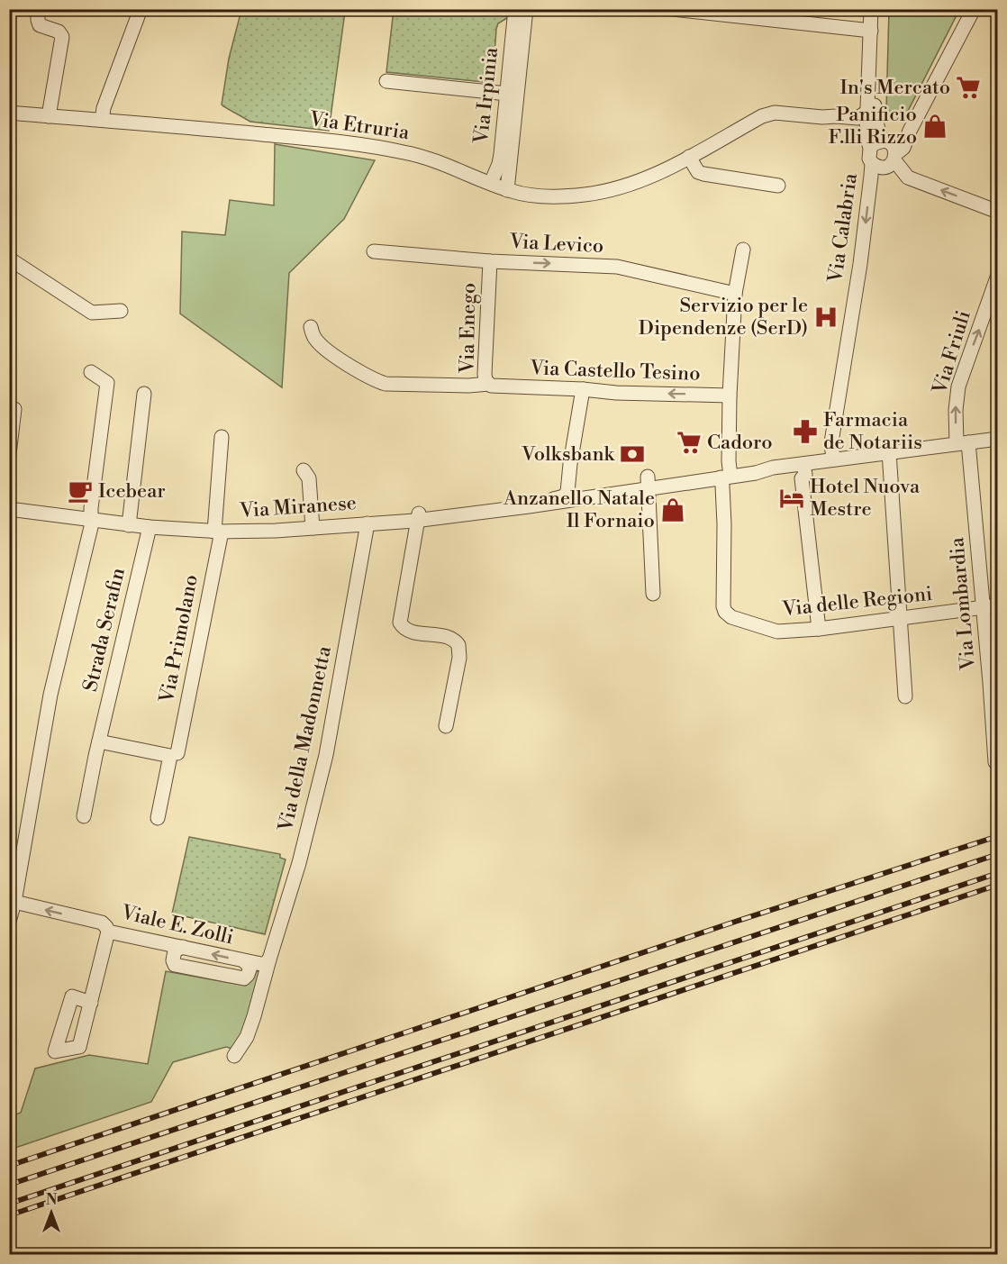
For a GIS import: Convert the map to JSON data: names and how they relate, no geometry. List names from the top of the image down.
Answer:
{
  "streets": {
    "street": [
      "Via Irpinia",
      "Via Etruria",
      "Via Calabria",
      "Via Levico",
      "Via Enego",
      "Via Friuli",
      "Via Castello Tesino",
      "Via Miranese",
      "Via delle Regioni",
      "Via Lombardia",
      "Strada Serafin",
      "Via Primolano",
      "Via della Madonnetta",
      "Viale E. Zolli"
    ]
  },
  "crossings": [
    ["Via Irpinia", "Via Etruria"],
    ["Via Etruria", "Via Calabria"],
    ["Via Levico", "Via Enego"],
    ["Via Enego", "Via Castello Tesino"],
    ["Via Friuli", "Via Lombardia"],
    ["Via Miranese", "Via delle Regioni"],
    ["Via Miranese", "Strada Serafin"],
    ["Via Miranese", "Via Primolano"],
    ["Via Miranese", "Via della Madonnetta"],
    ["Via delle Regioni", "Via Lombardia"],
    ["Via della Madonnetta", "Viale E. Zolli"]
  ],
  "one_way": ["Via Friuli", "Viale E. Zolli"],
  "places": {
    "supermarket": ["In's Mercato", "Cadoro"],
    "shop": ["Panificio F.lli Rizzo", "Anzanello Natale Il Fornaio"],
    "hospital": ["Servizio per le Dipendenze (SerD)"],
    "pharmacy": ["Farmacia de Notariis"],
    "bank": ["Volksbank"],
    "cafe": ["Icebear"],
    "hotel": ["Hotel Nuova Mestre"]
  },
  "north": "top"
}
